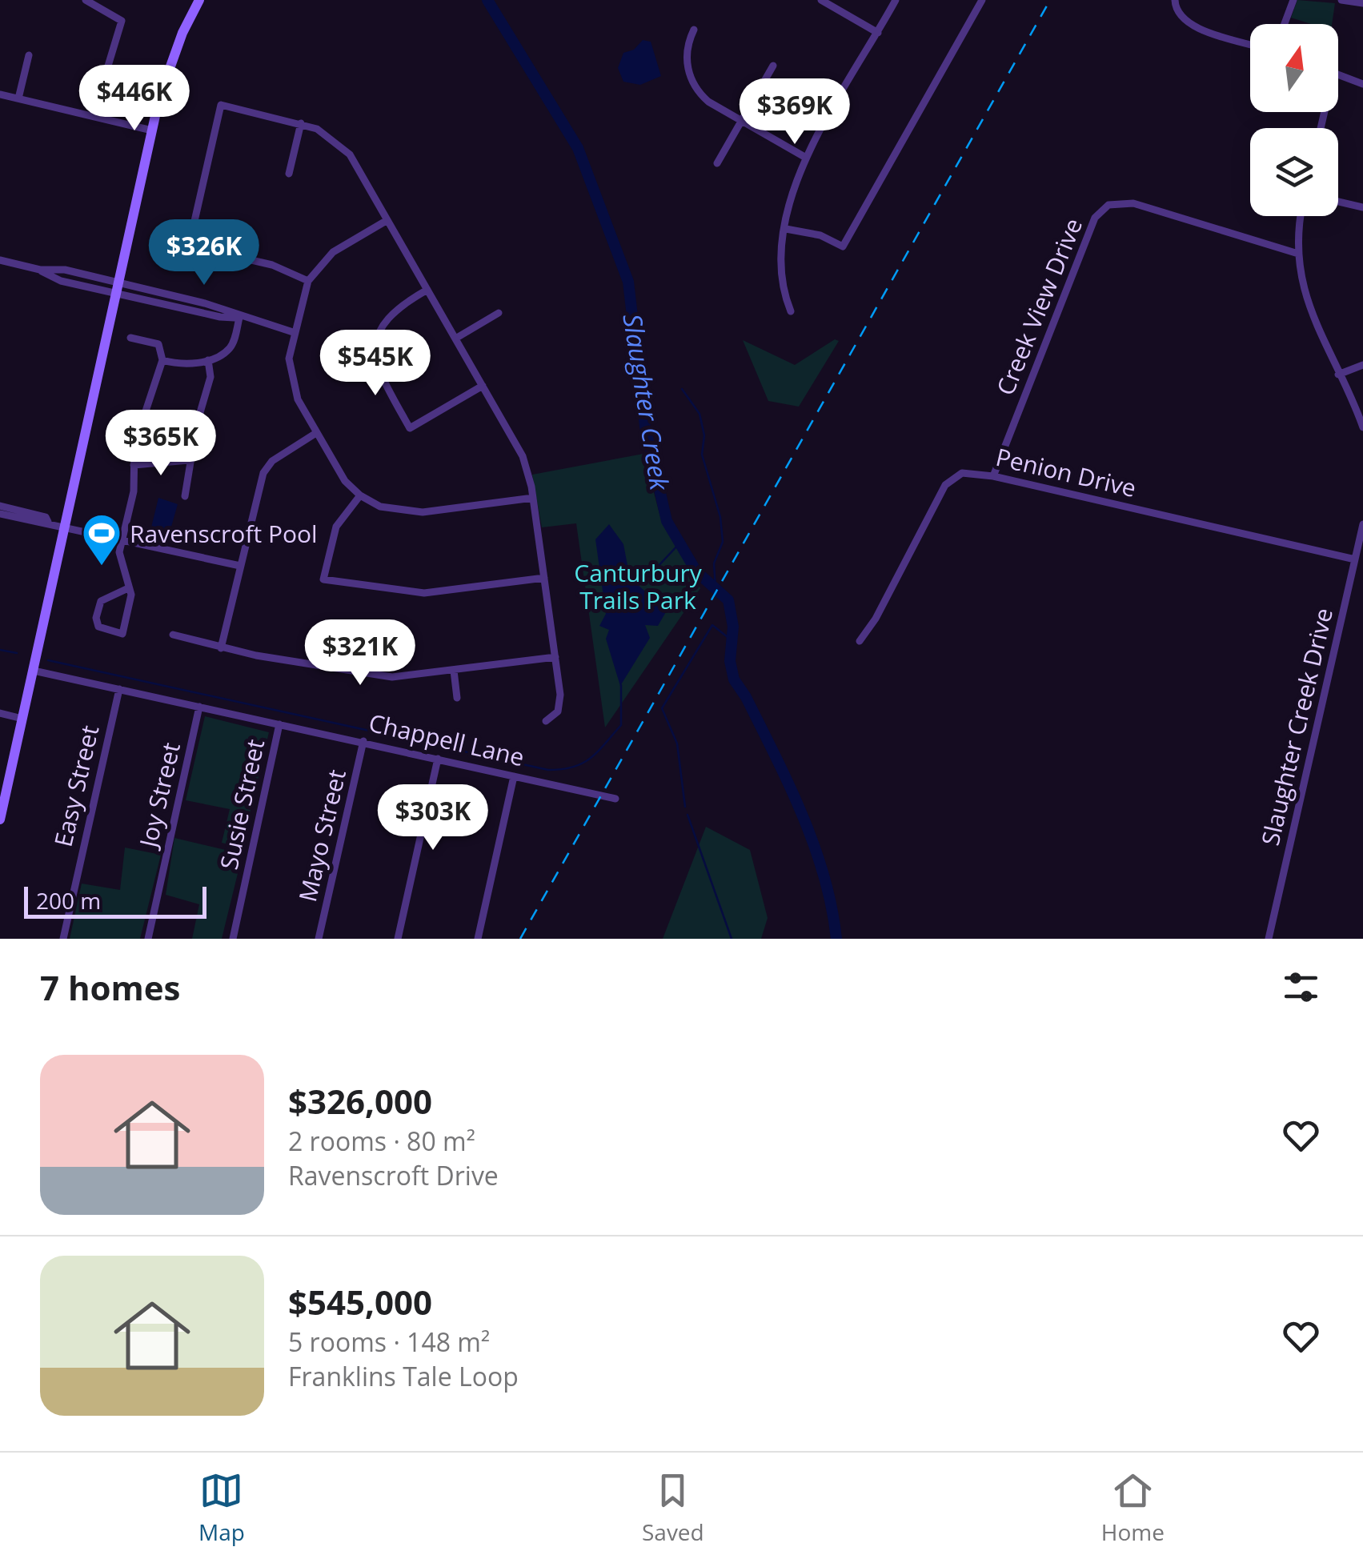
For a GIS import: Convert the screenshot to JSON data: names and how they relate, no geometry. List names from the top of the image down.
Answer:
{
  "streets": {
    "street": [
      "Creek View Drive",
      "Penion Drive",
      "Slaughter Creek Drive",
      "Chappell Lane",
      "Easy Street",
      "Joy Street",
      "Susie Street",
      "Mayo Street"
    ]
  },
  "crossings": [
    ["Creek View Drive", "Penion Drive"],
    ["Penion Drive", "Slaughter Creek Drive"],
    ["Chappell Lane", "Easy Street"],
    ["Chappell Lane", "Joy Street"],
    ["Chappell Lane", "Susie Street"],
    ["Chappell Lane", "Mayo Street"]
  ],
  "water": ["Slaughter Creek"],
  "parks": ["Canturbury Trails Park"],
  "places": {
    "sports": ["Ravenscroft Pool"]
  },
  "scale_bar": "200 m",
  "north": "top",
  "page": {
    "price": [
      "$446K",
      "$369K",
      "$326K",
      "$545K",
      "$365K",
      "$321K",
      "$303K"
    ],
    "scale": "200 m",
    "heading": "7 homes",
    "list": [
      {
        "name": "$326,000",
        "note": "2 rooms · 80 m² · Ravenscroft Drive"
      },
      {
        "name": "$545,000",
        "note": "5 rooms · 148 m² · Franklins Tale Loop"
      }
    ],
    "tabs": ["Map", "Saved", "Home"]
  }
}
